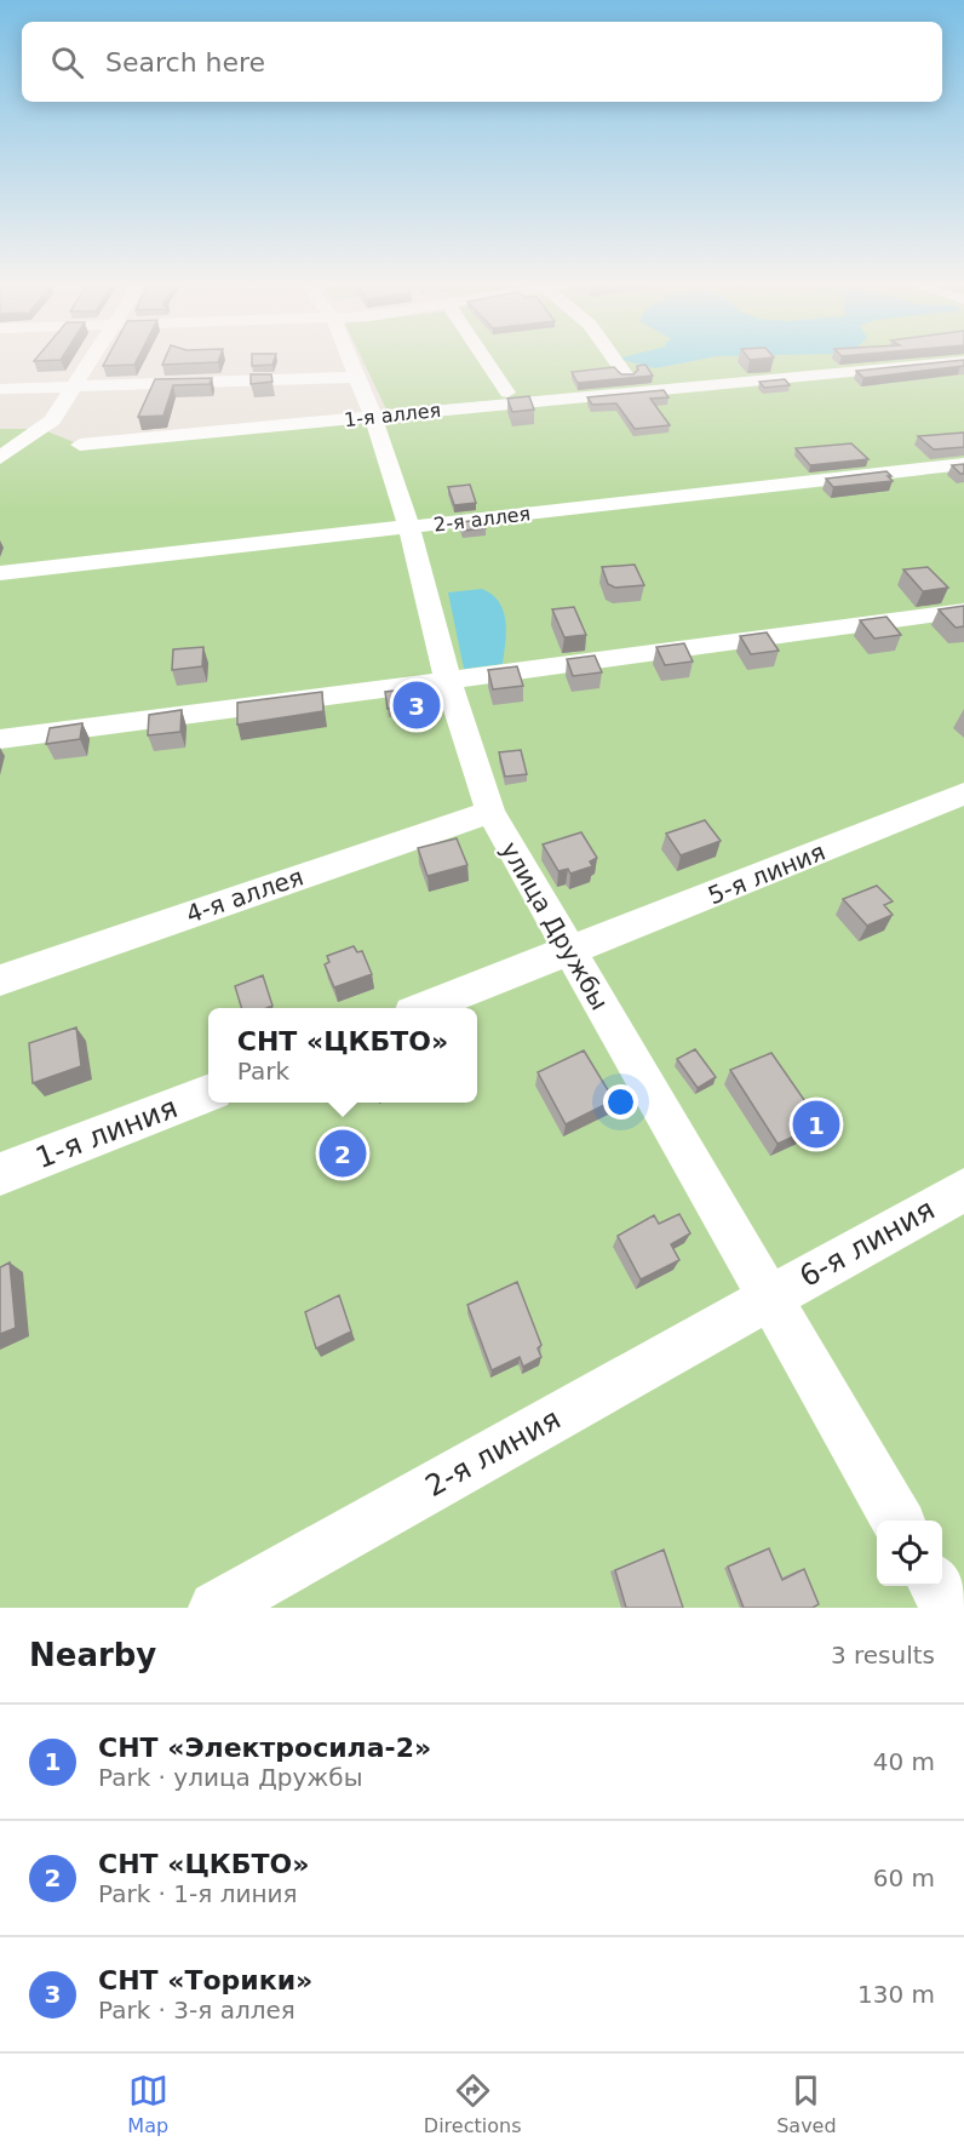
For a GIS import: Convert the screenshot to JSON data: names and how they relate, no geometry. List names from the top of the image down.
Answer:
{
  "streets": {
    "street": [
      "1-я аллея",
      "2-я аллея",
      "5-я линия",
      "4-я аллея",
      "улица Дружбы",
      "1-я линия",
      "6-я линия",
      "2-я линия"
    ]
  },
  "crossings": [
    ["1-я аллея", "улица Дружбы"],
    ["2-я аллея", "улица Дружбы"],
    ["5-я линия", "улица Дружбы"],
    ["4-я аллея", "улица Дружбы"],
    ["улица Дружбы", "6-я линия"],
    ["улица Дружбы", "2-я линия"],
    ["6-я линия", "2-я линия"]
  ],
  "page": {
    "search": "Search here",
    "pins": ["3", "1", "2"],
    "popup": ["СНТ «ЦКБТО»", "Park"],
    "heading": ["Nearby", "3 results"],
    "list": [
      {
        "mark": "1",
        "name": "СНТ «Электросила-2»",
        "note": "Park · улица Дружбы",
        "value": "40 m"
      },
      {
        "mark": "2",
        "name": "СНТ «ЦКБТО»",
        "note": "Park · 1-я линия",
        "value": "60 m"
      },
      {
        "mark": "3",
        "name": "СНТ «Торики»",
        "note": "Park · 3-я аллея",
        "value": "130 m"
      }
    ],
    "nav": ["Map", "Directions", "Saved"]
  }
}
